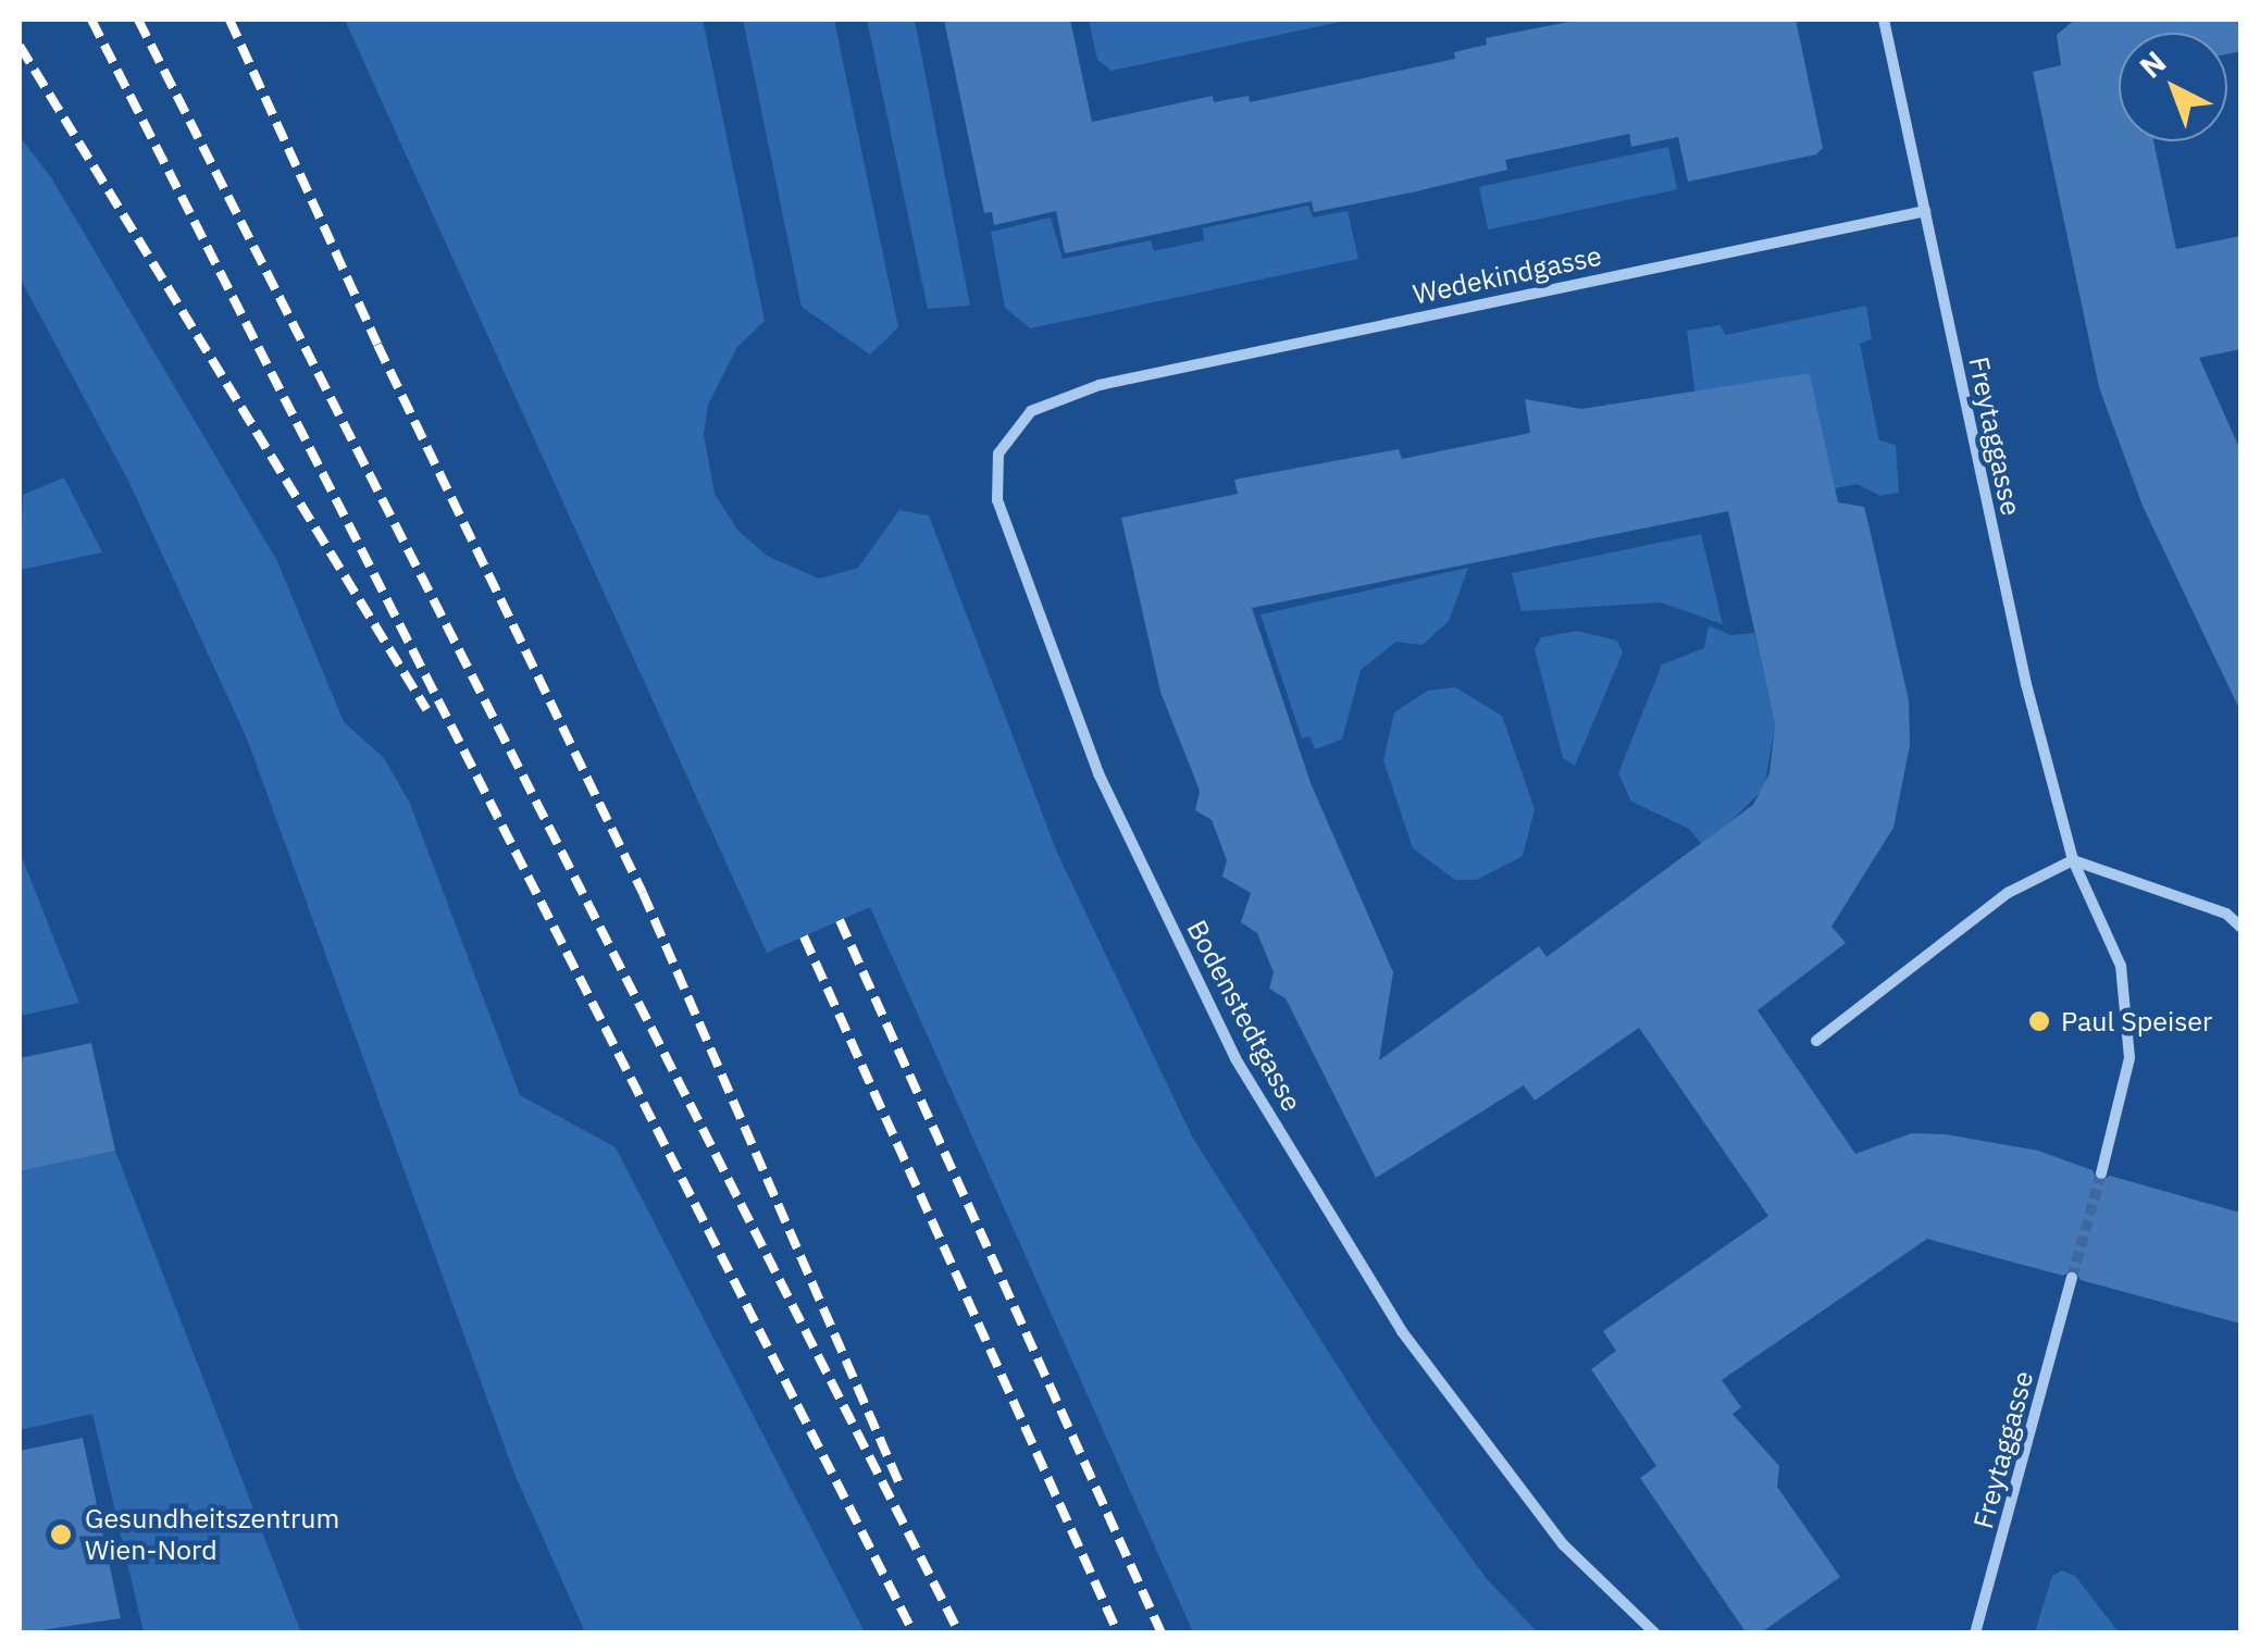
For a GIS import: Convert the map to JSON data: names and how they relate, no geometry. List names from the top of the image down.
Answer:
{
  "streets": {
    "street": ["Wedekindgasse", "Freytaggasse", "Bodenstedtgasse"]
  },
  "crossings": [
    ["Wedekindgasse", "Freytaggasse"],
    ["Wedekindgasse", "Bodenstedtgasse"]
  ],
  "places": ["Paul Speiser", "Gesundheitszentrum Wien-Nord"],
  "north": "top left"
}
